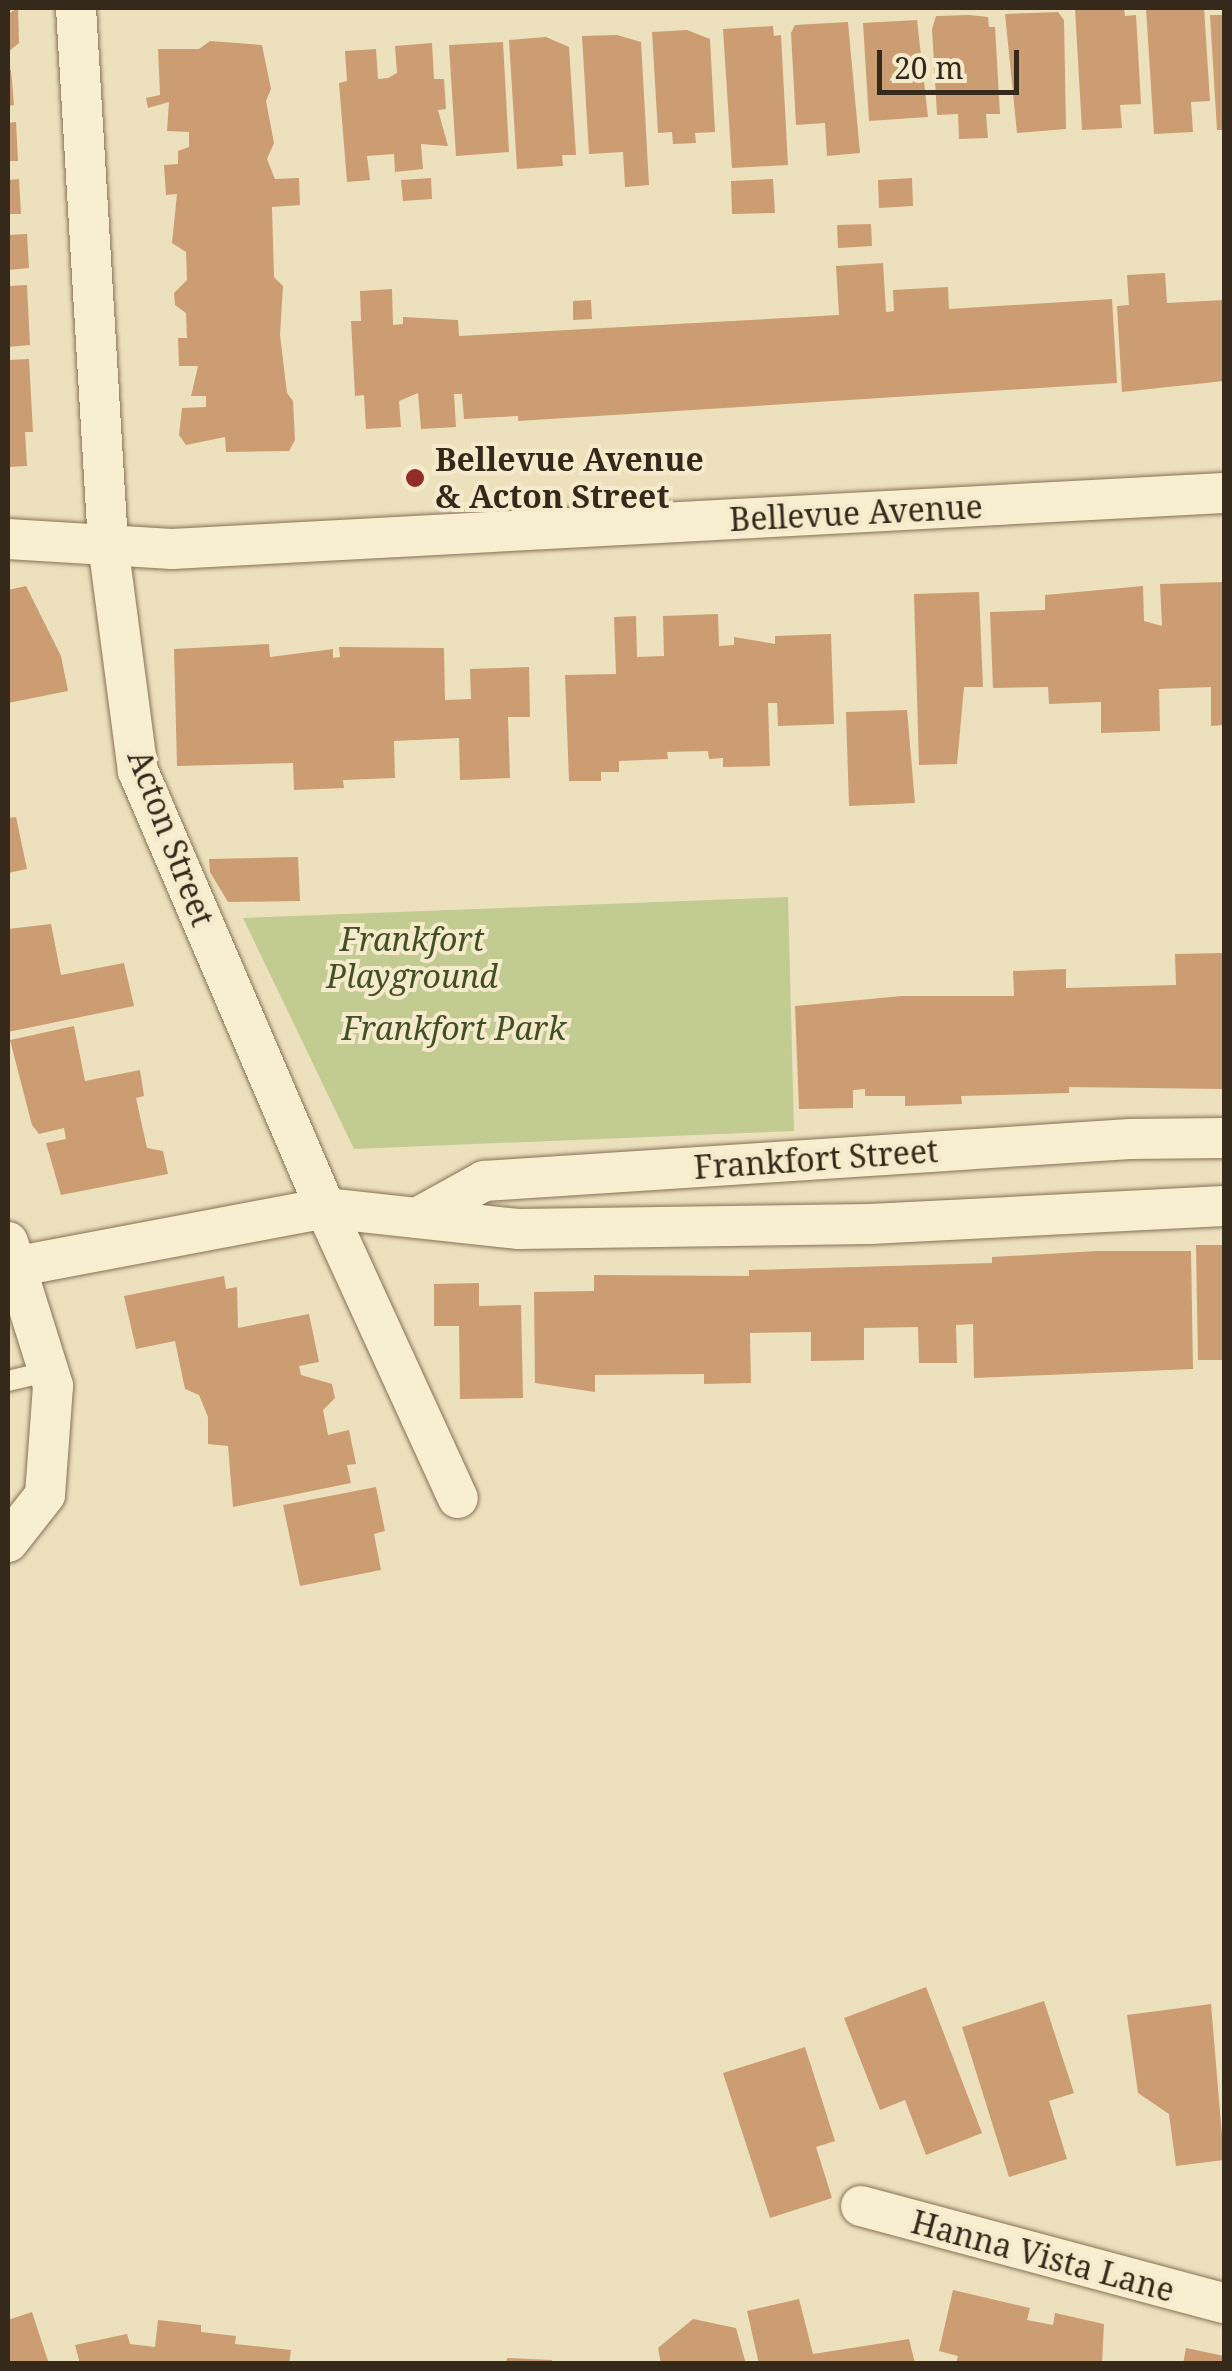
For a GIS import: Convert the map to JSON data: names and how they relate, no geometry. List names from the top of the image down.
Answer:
{
  "streets": {
    "street": [
      "Bellevue Avenue",
      "Acton Street",
      "Frankfort Street",
      "Hanna Vista Lane"
    ]
  },
  "crossings": [
    ["Bellevue Avenue", "Acton Street"],
    ["Acton Street", "Frankfort Street"]
  ],
  "parks": ["Frankfort Playground", "Frankfort Park"],
  "places": ["Bellevue Avenue & Acton Street"],
  "scale_bar": "20 m"
}
